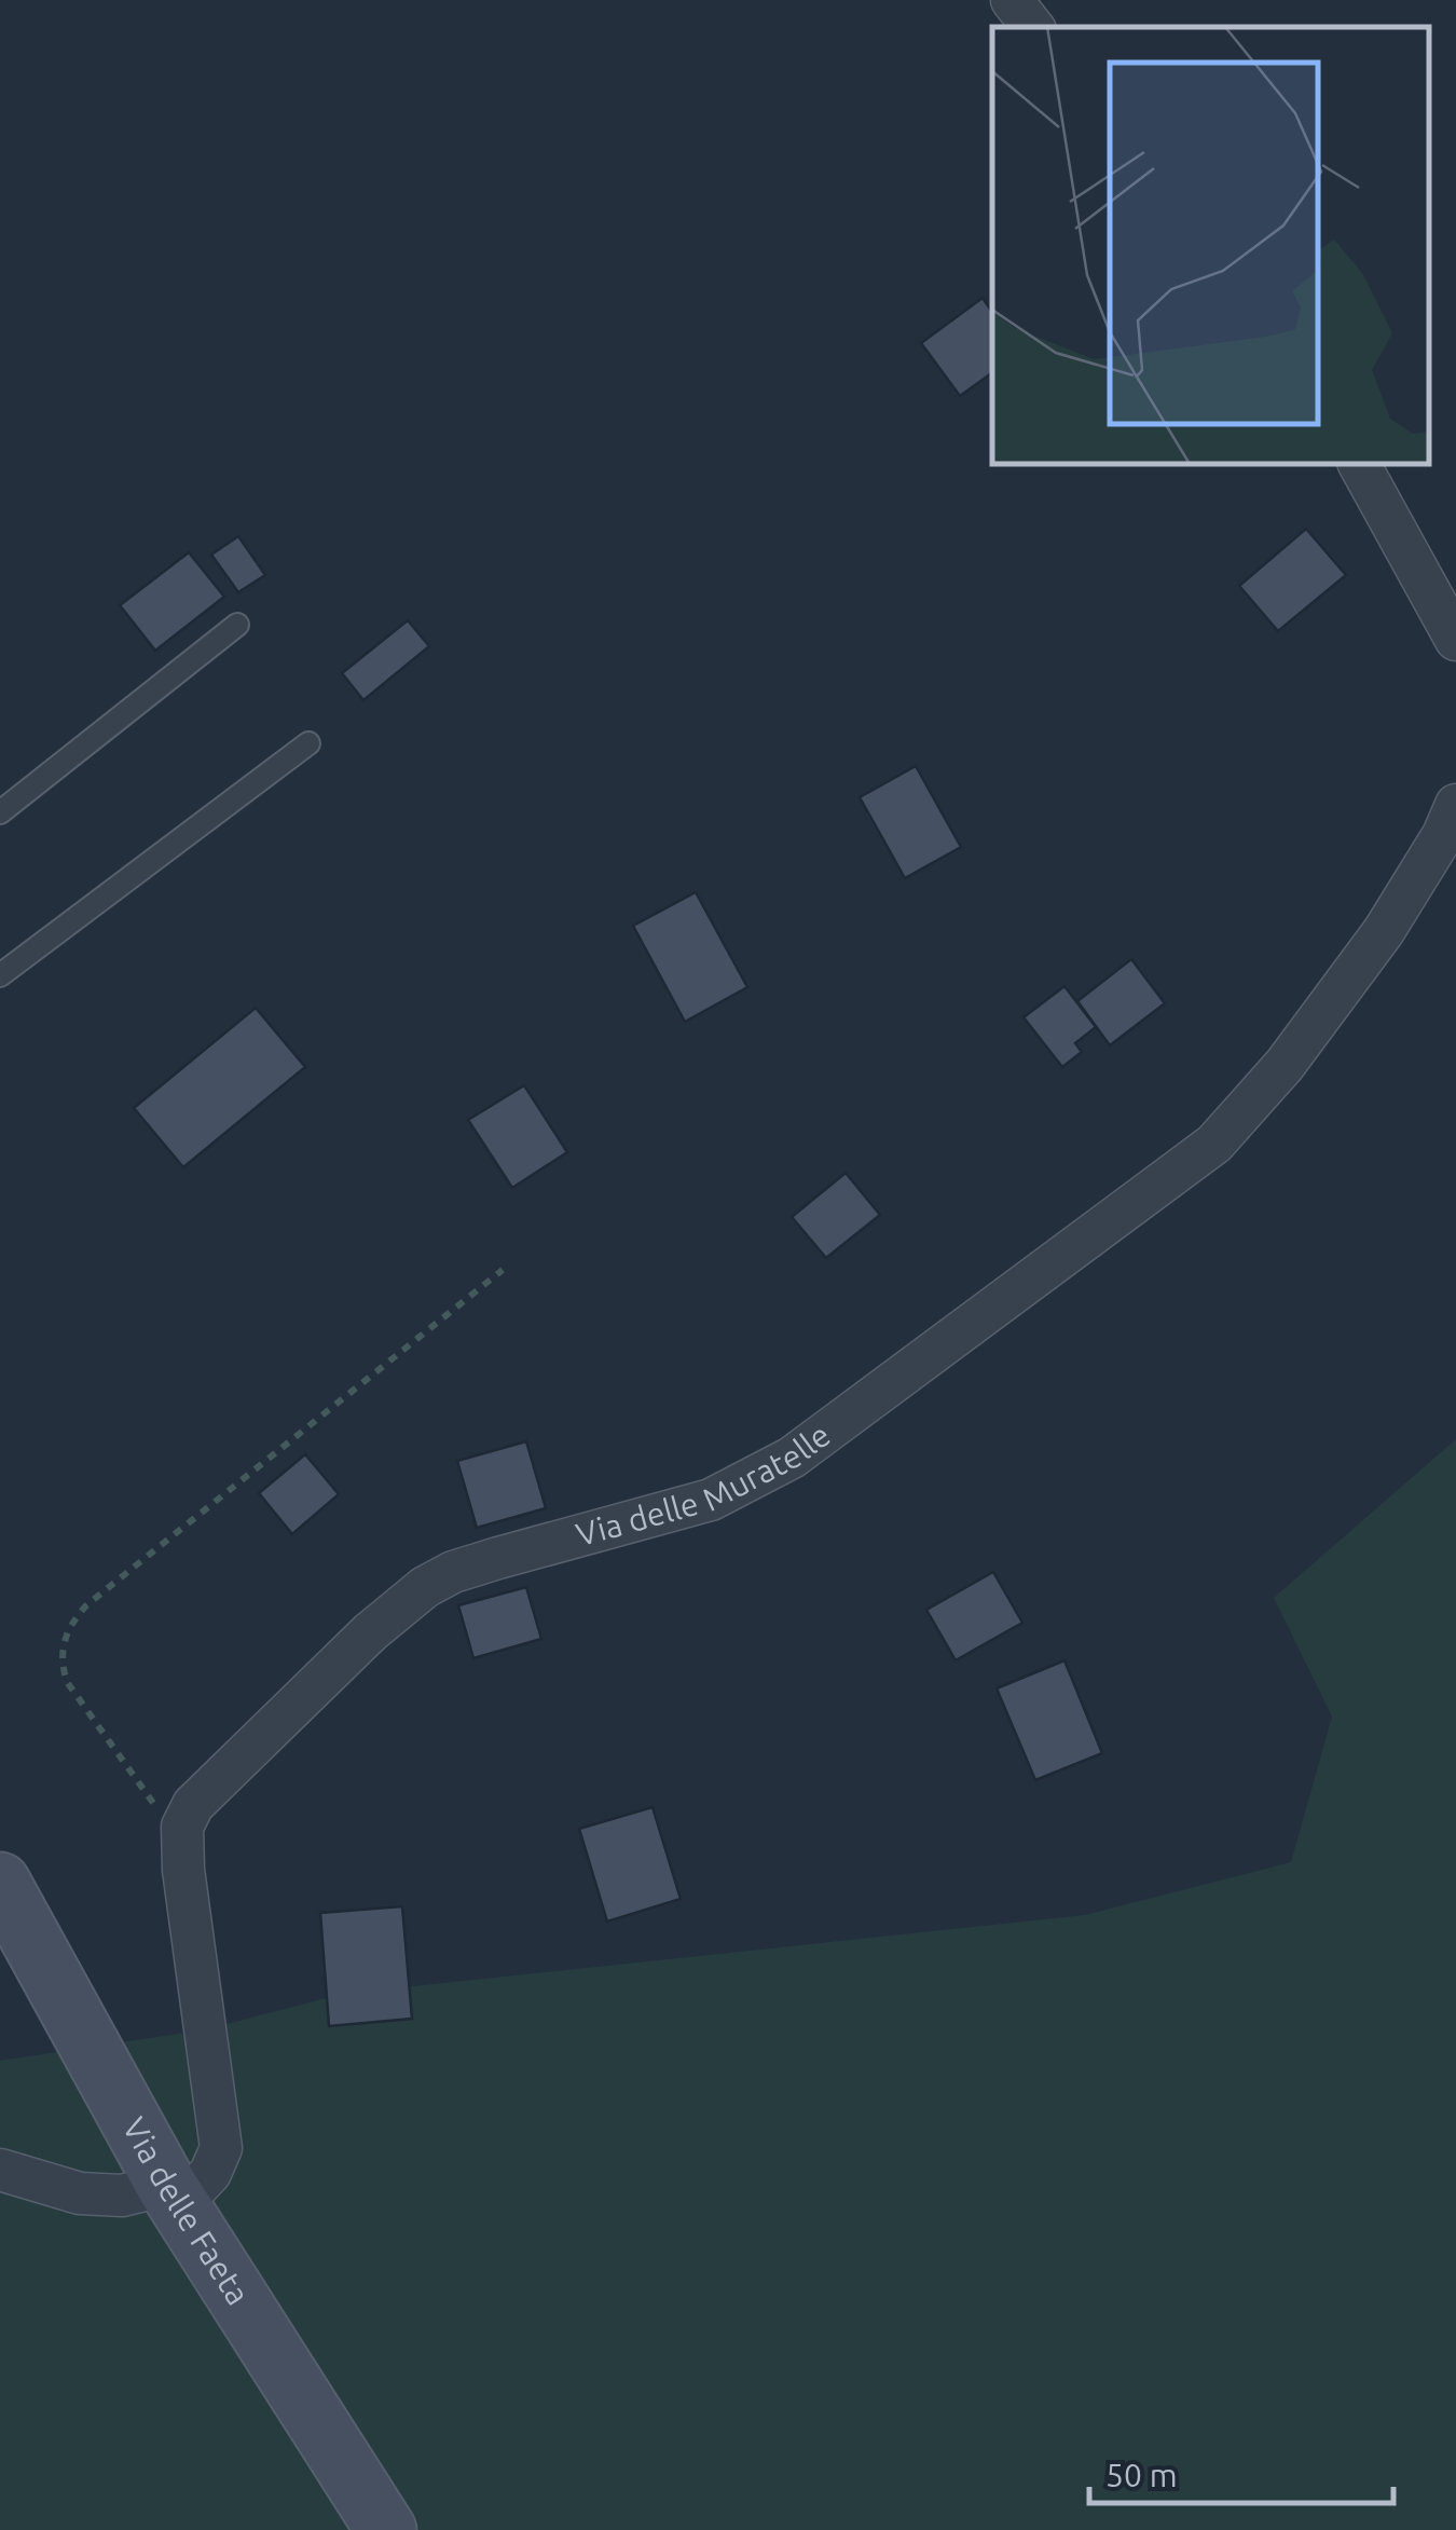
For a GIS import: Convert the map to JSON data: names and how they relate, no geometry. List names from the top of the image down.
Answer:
{
  "streets": {
    "street": ["Via delle Muratelle", "Via delle Faeta"]
  },
  "scale_bar": "50 m"
}
